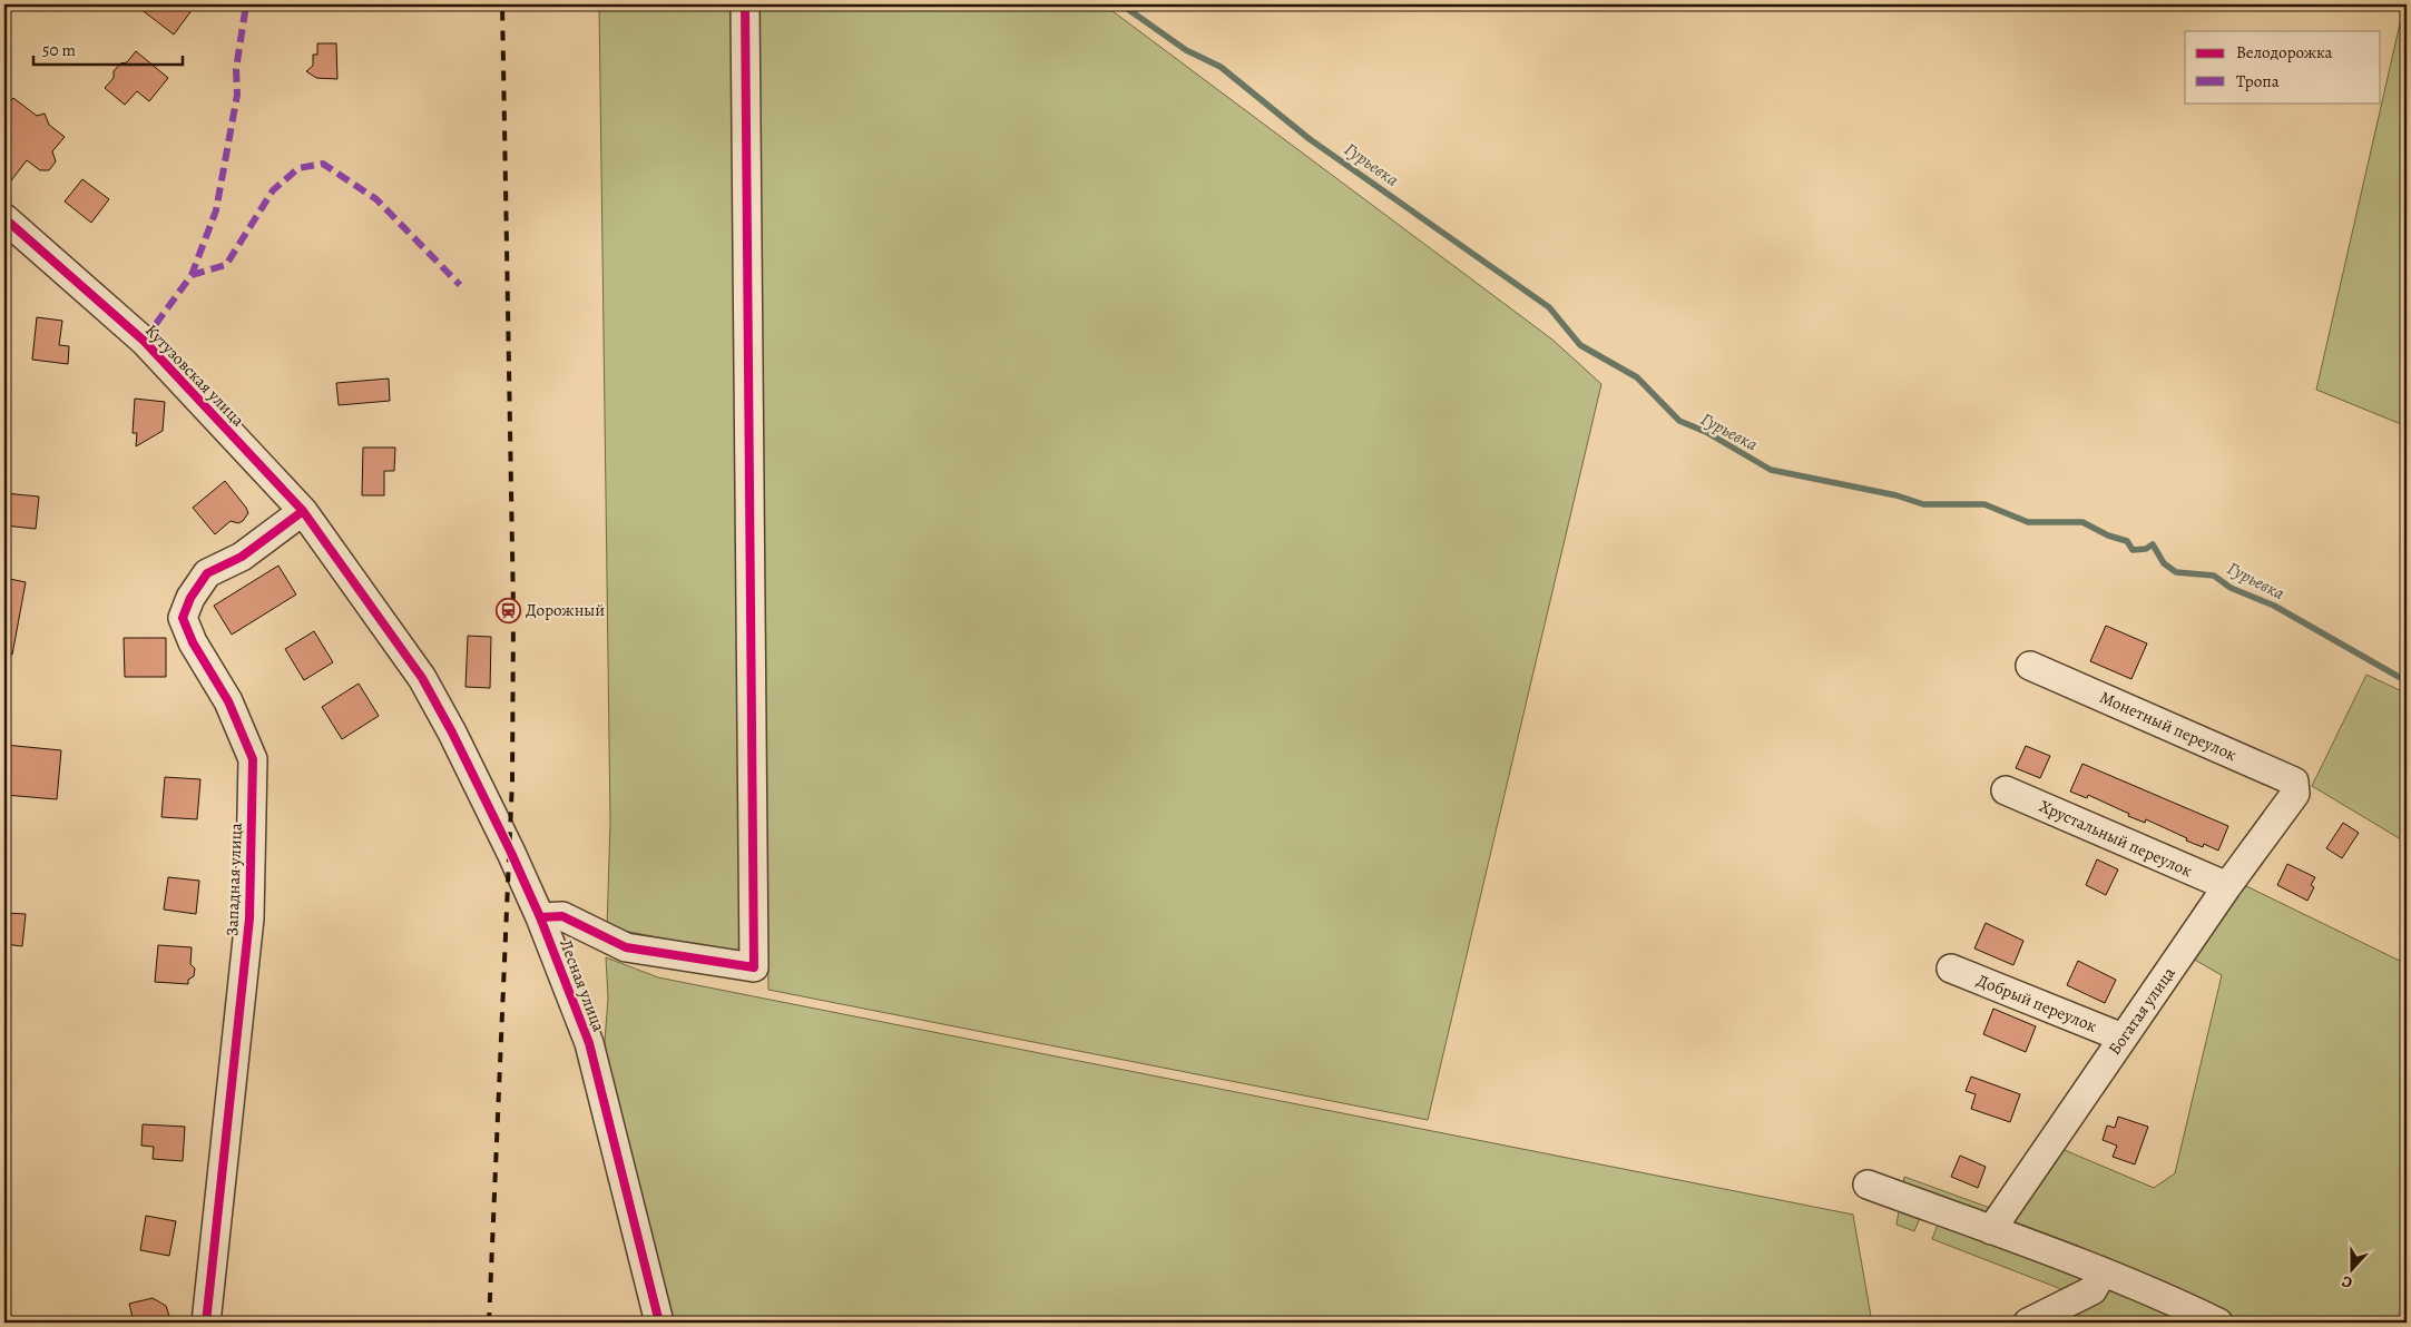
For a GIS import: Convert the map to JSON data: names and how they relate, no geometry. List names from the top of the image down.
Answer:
{
  "streets": {
    "street": [
      "Кутузовская улица",
      "Монетный переулок",
      "Хрустальный переулок",
      "Западная улица",
      "Лесная улица",
      "Добрый переулок",
      "Богатая улица"
    ]
  },
  "crossings": [
    ["Кутузовская улица", "Западная улица"],
    ["Кутузовская улица", "Лесная улица"],
    ["Монетный переулок", "Богатая улица"],
    ["Хрустальный переулок", "Богатая улица"],
    ["Добрый переулок", "Богатая улица"]
  ],
  "water": ["Гурьевка"],
  "places": {
    "station": ["Дорожный"]
  },
  "legend": ["Велодорожка", "Тропа"],
  "scale_bar": "50 m",
  "north": "bottom"
}
